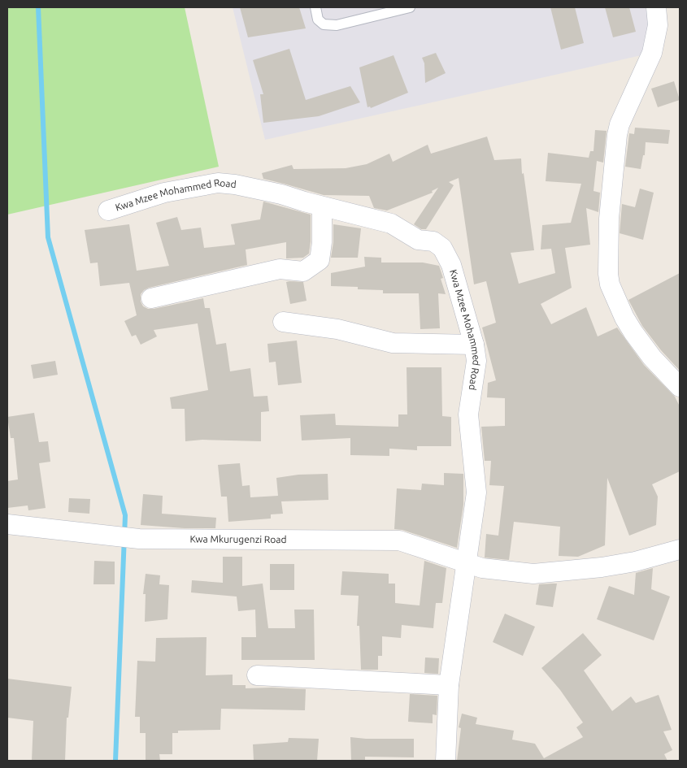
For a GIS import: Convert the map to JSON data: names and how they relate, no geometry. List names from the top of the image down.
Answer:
{
  "streets": {
    "street": ["Kwa Mzee Mohammed Road", "Kwa Mkurugenzi Road"]
  },
  "crossings": [
    ["Kwa Mzee Mohammed Road", "Kwa Mkurugenzi Road"]
  ]
}
